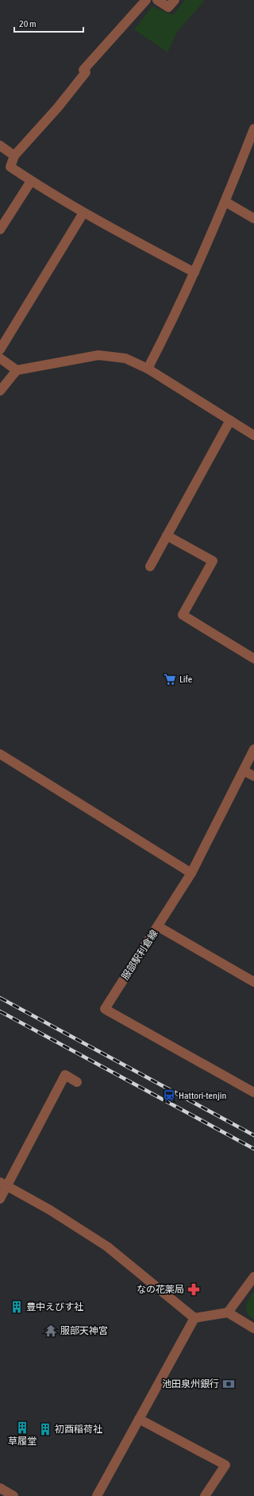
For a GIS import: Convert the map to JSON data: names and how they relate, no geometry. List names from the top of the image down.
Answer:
{
  "streets": {
    "street": ["服部駅利倉線"]
  },
  "places": {
    "supermarket": ["Life"],
    "station": ["Hattori-tenjin"],
    "pharmacy": ["なの花薬局"],
    "building": ["豊中えびす社", "草履堂", "初酉稲荷社"],
    "temple": ["服部天神宮"],
    "bank": ["池田泉州銀行"]
  },
  "scale_bar": "20 m"
}
